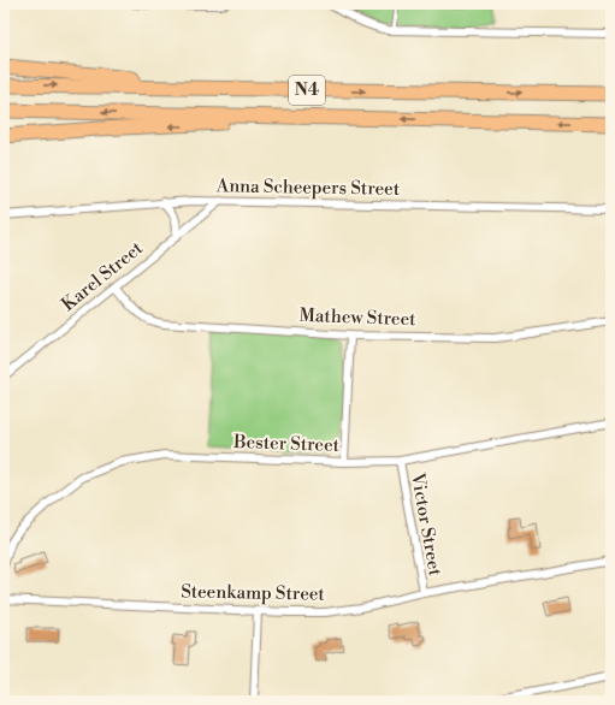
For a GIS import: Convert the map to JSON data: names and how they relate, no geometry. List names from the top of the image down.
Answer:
{
  "streets": {
    "highway": ["N4"],
    "street": [
      "Anna Scheepers Street",
      "Karel Street",
      "Mathew Street",
      "Bester Street",
      "Victor Street",
      "Steenkamp Street"
    ]
  },
  "crossings": [
    ["Anna Scheepers Street", "Karel Street"],
    ["Karel Street", "Mathew Street"],
    ["Bester Street", "Victor Street"],
    ["Victor Street", "Steenkamp Street"]
  ]
}
